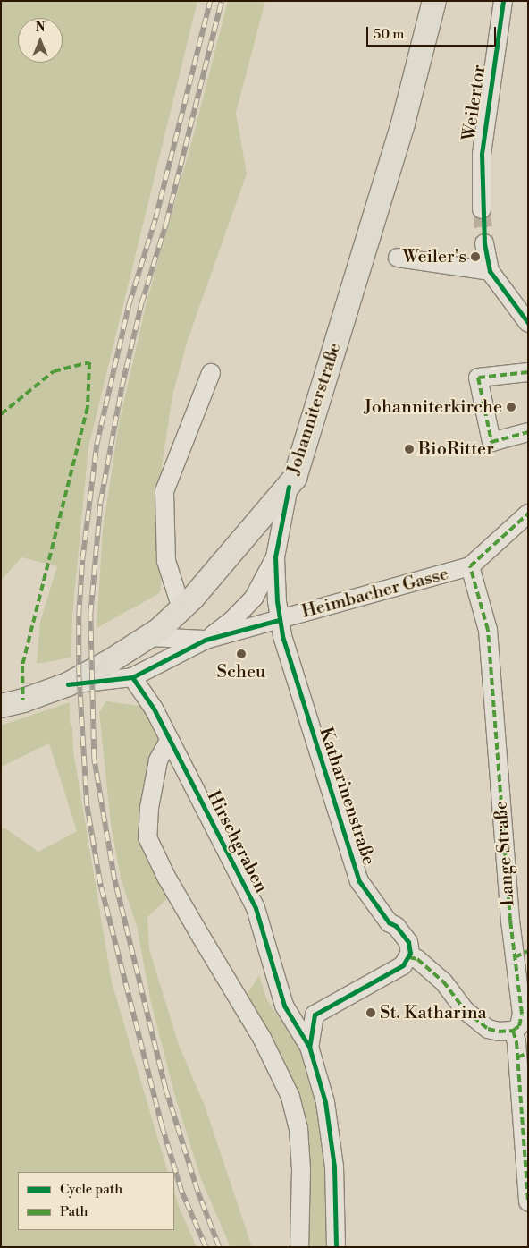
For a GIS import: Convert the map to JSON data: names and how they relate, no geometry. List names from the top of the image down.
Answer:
{
  "streets": {
    "main road": ["Johanniterstraße"],
    "street": [
      "Weilertor",
      "Heimbacher Gasse",
      "Katharinenstraße",
      "Hirschgraben",
      "Lange Straße"
    ]
  },
  "crossings": [
    ["Johanniterstraße", "Heimbacher Gasse"],
    ["Johanniterstraße", "Katharinenstraße"],
    ["Heimbacher Gasse", "Katharinenstraße"],
    ["Heimbacher Gasse", "Hirschgraben"],
    ["Heimbacher Gasse", "Lange Straße"]
  ],
  "places": [
    "Weiler's",
    "Johanniterkirche",
    "BioRitter",
    "Scheu",
    "St. Katharina"
  ],
  "legend": ["Cycle path", "Path"],
  "scale_bar": "50 m",
  "north": "top"
}
